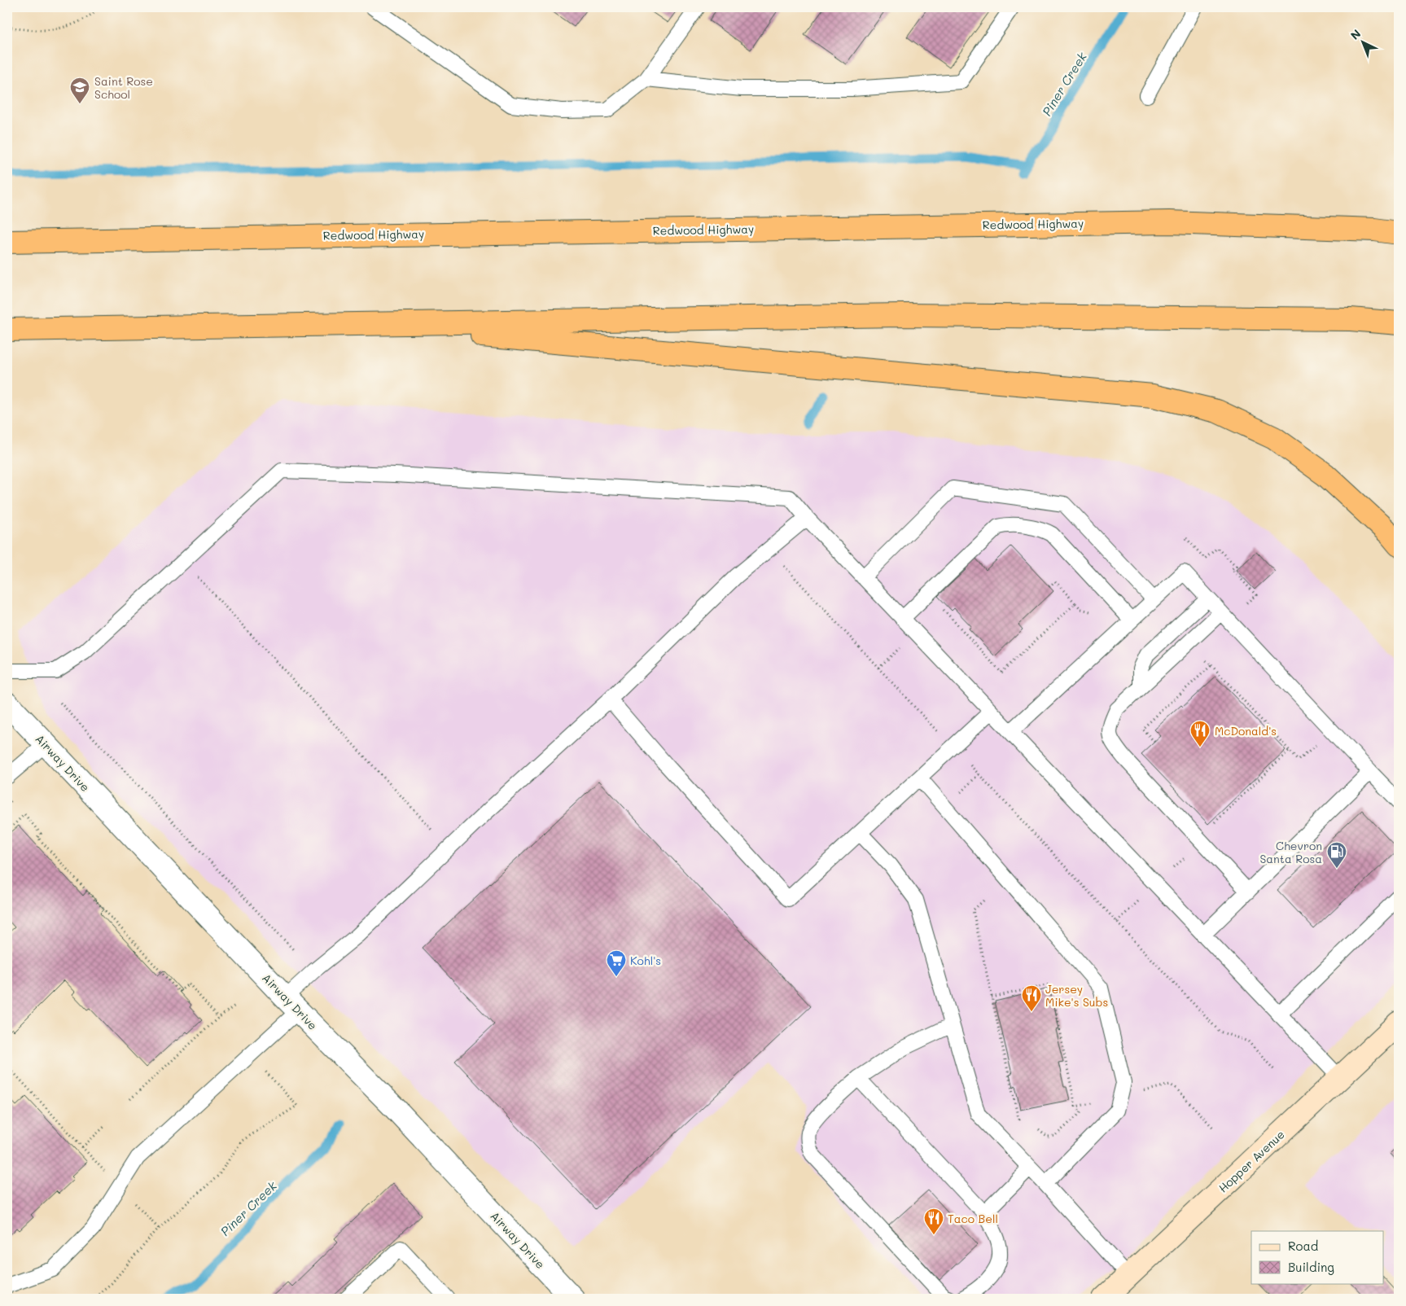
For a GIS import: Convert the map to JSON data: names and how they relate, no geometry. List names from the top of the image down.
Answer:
{
  "streets": {
    "highway": ["Redwood Highway"],
    "street": ["Airway Drive", "Hopper Avenue"]
  },
  "water": ["Piner Creek"],
  "places": {
    "school or university": ["Saint Rose School"],
    "restaurant": ["McDonald's", "Jersey Mike's Subs", "Taco Bell"],
    "fuel station": ["Chevron Santa Rosa"],
    "supermarket": ["Kohl's"]
  },
  "legend": ["Road", "Building"],
  "north": "top left"
}
